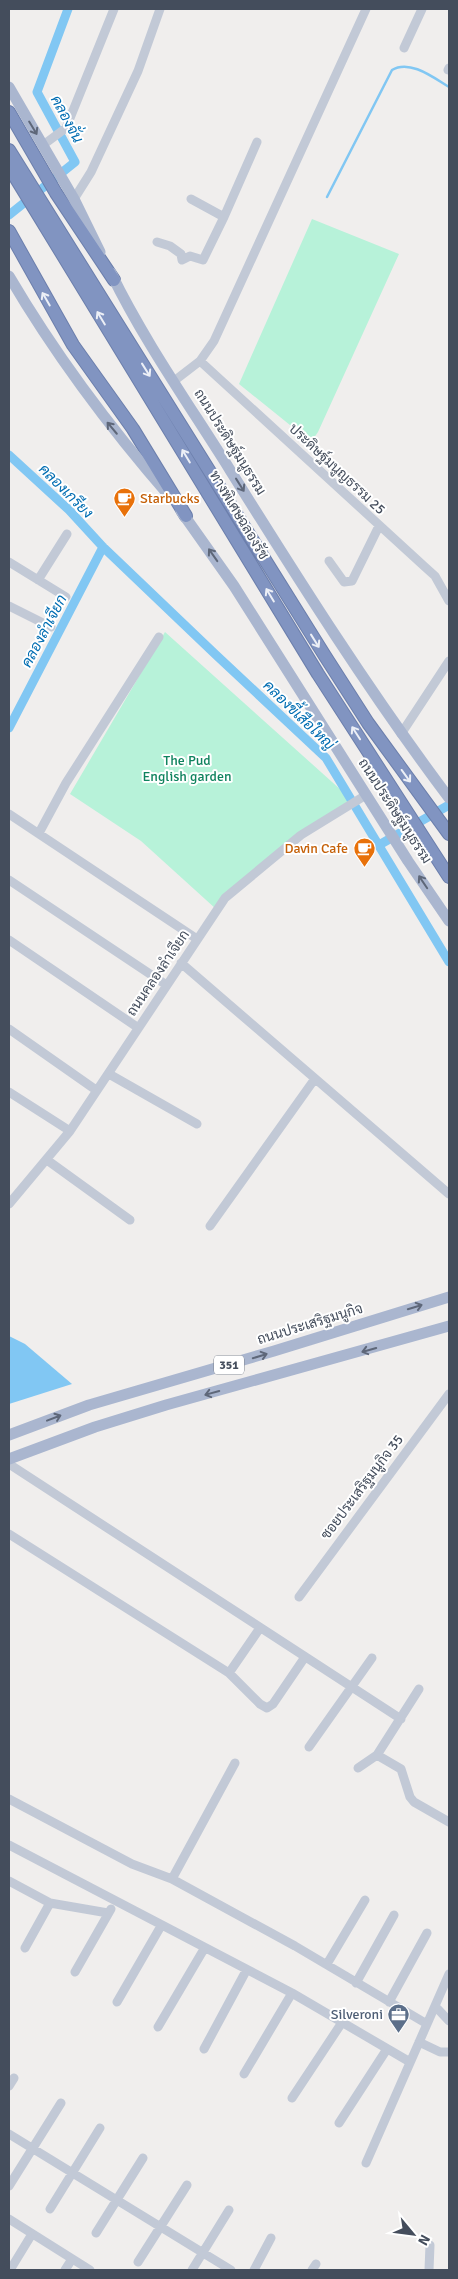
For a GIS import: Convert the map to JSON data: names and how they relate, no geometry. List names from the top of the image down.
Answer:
{
  "streets": {
    "highway": ["ทางพิเศษฉลองรัช"],
    "main road": ["ถนนประดิษฐ์มนูธรรม", "ถนนประเสริฐมนูกิจ", "351"],
    "street": ["ประดิษฐ์มนูญธรรม 25", "ถนนคลองลำเจียก", "ซอยประเสริฐมนูกิจ 35"]
  },
  "crossings": [
    ["ถนนประดิษฐ์มนูธรรม", "ถนนคลองลำเจียก"]
  ],
  "water": [
    "คลองจั่น",
    "คลองเกรียง",
    "คลองลำเจียก",
    "คลองขี้เสือใหญ่"
  ],
  "parks": ["The Pud English garden"],
  "places": {
    "cafe": ["Starbucks", "Davin Cafe"],
    "office": ["Silveroni"]
  },
  "north": "bottom right"
}
